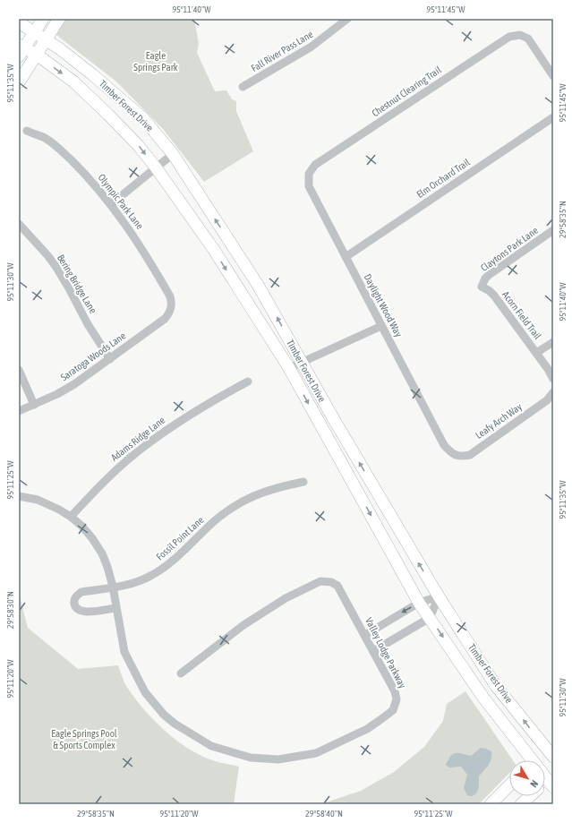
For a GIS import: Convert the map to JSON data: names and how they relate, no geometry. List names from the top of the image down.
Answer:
{
  "streets": {
    "main road": ["Timber Forest Drive"],
    "street": [
      "Fall River Pass Lane",
      "Chestnut Clearing Trail",
      "Elm Orchard Trail",
      "Olympic Park Lane",
      "Claytons Park Lane",
      "Bering Bridge Lane",
      "Daylight Wood Way",
      "Acorn Field Trail",
      "Saratoga Woods Lane",
      "Leafy Arch Way",
      "Adams Ridge Lane",
      "Fossil Point Lane",
      "Valley Lodge Parkway"
    ]
  },
  "crossings": [
    ["Chestnut Clearing Trail", "Daylight Wood Way"],
    ["Elm Orchard Trail", "Daylight Wood Way"],
    ["Olympic Park Lane", "Saratoga Woods Lane"],
    ["Claytons Park Lane", "Acorn Field Trail"],
    ["Bering Bridge Lane", "Saratoga Woods Lane"],
    ["Daylight Wood Way", "Leafy Arch Way"],
    ["Adams Ridge Lane", "Valley Lodge Parkway"],
    ["Fossil Point Lane", "Valley Lodge Parkway"]
  ],
  "parks": ["Eagle Springs Park", "Eagle Springs Pool & Sports Complex"],
  "north": "bottom right",
  "coordinates": [
    "95°11'40\"W",
    "95°11'45\"W",
    "95°11'35\"W",
    "29°58'35\"N",
    "95°11'30\"W",
    "95°11'25\"W",
    "29°58'30\"N",
    "95°11'20\"W",
    "29°58'40\"N"
  ]
}
